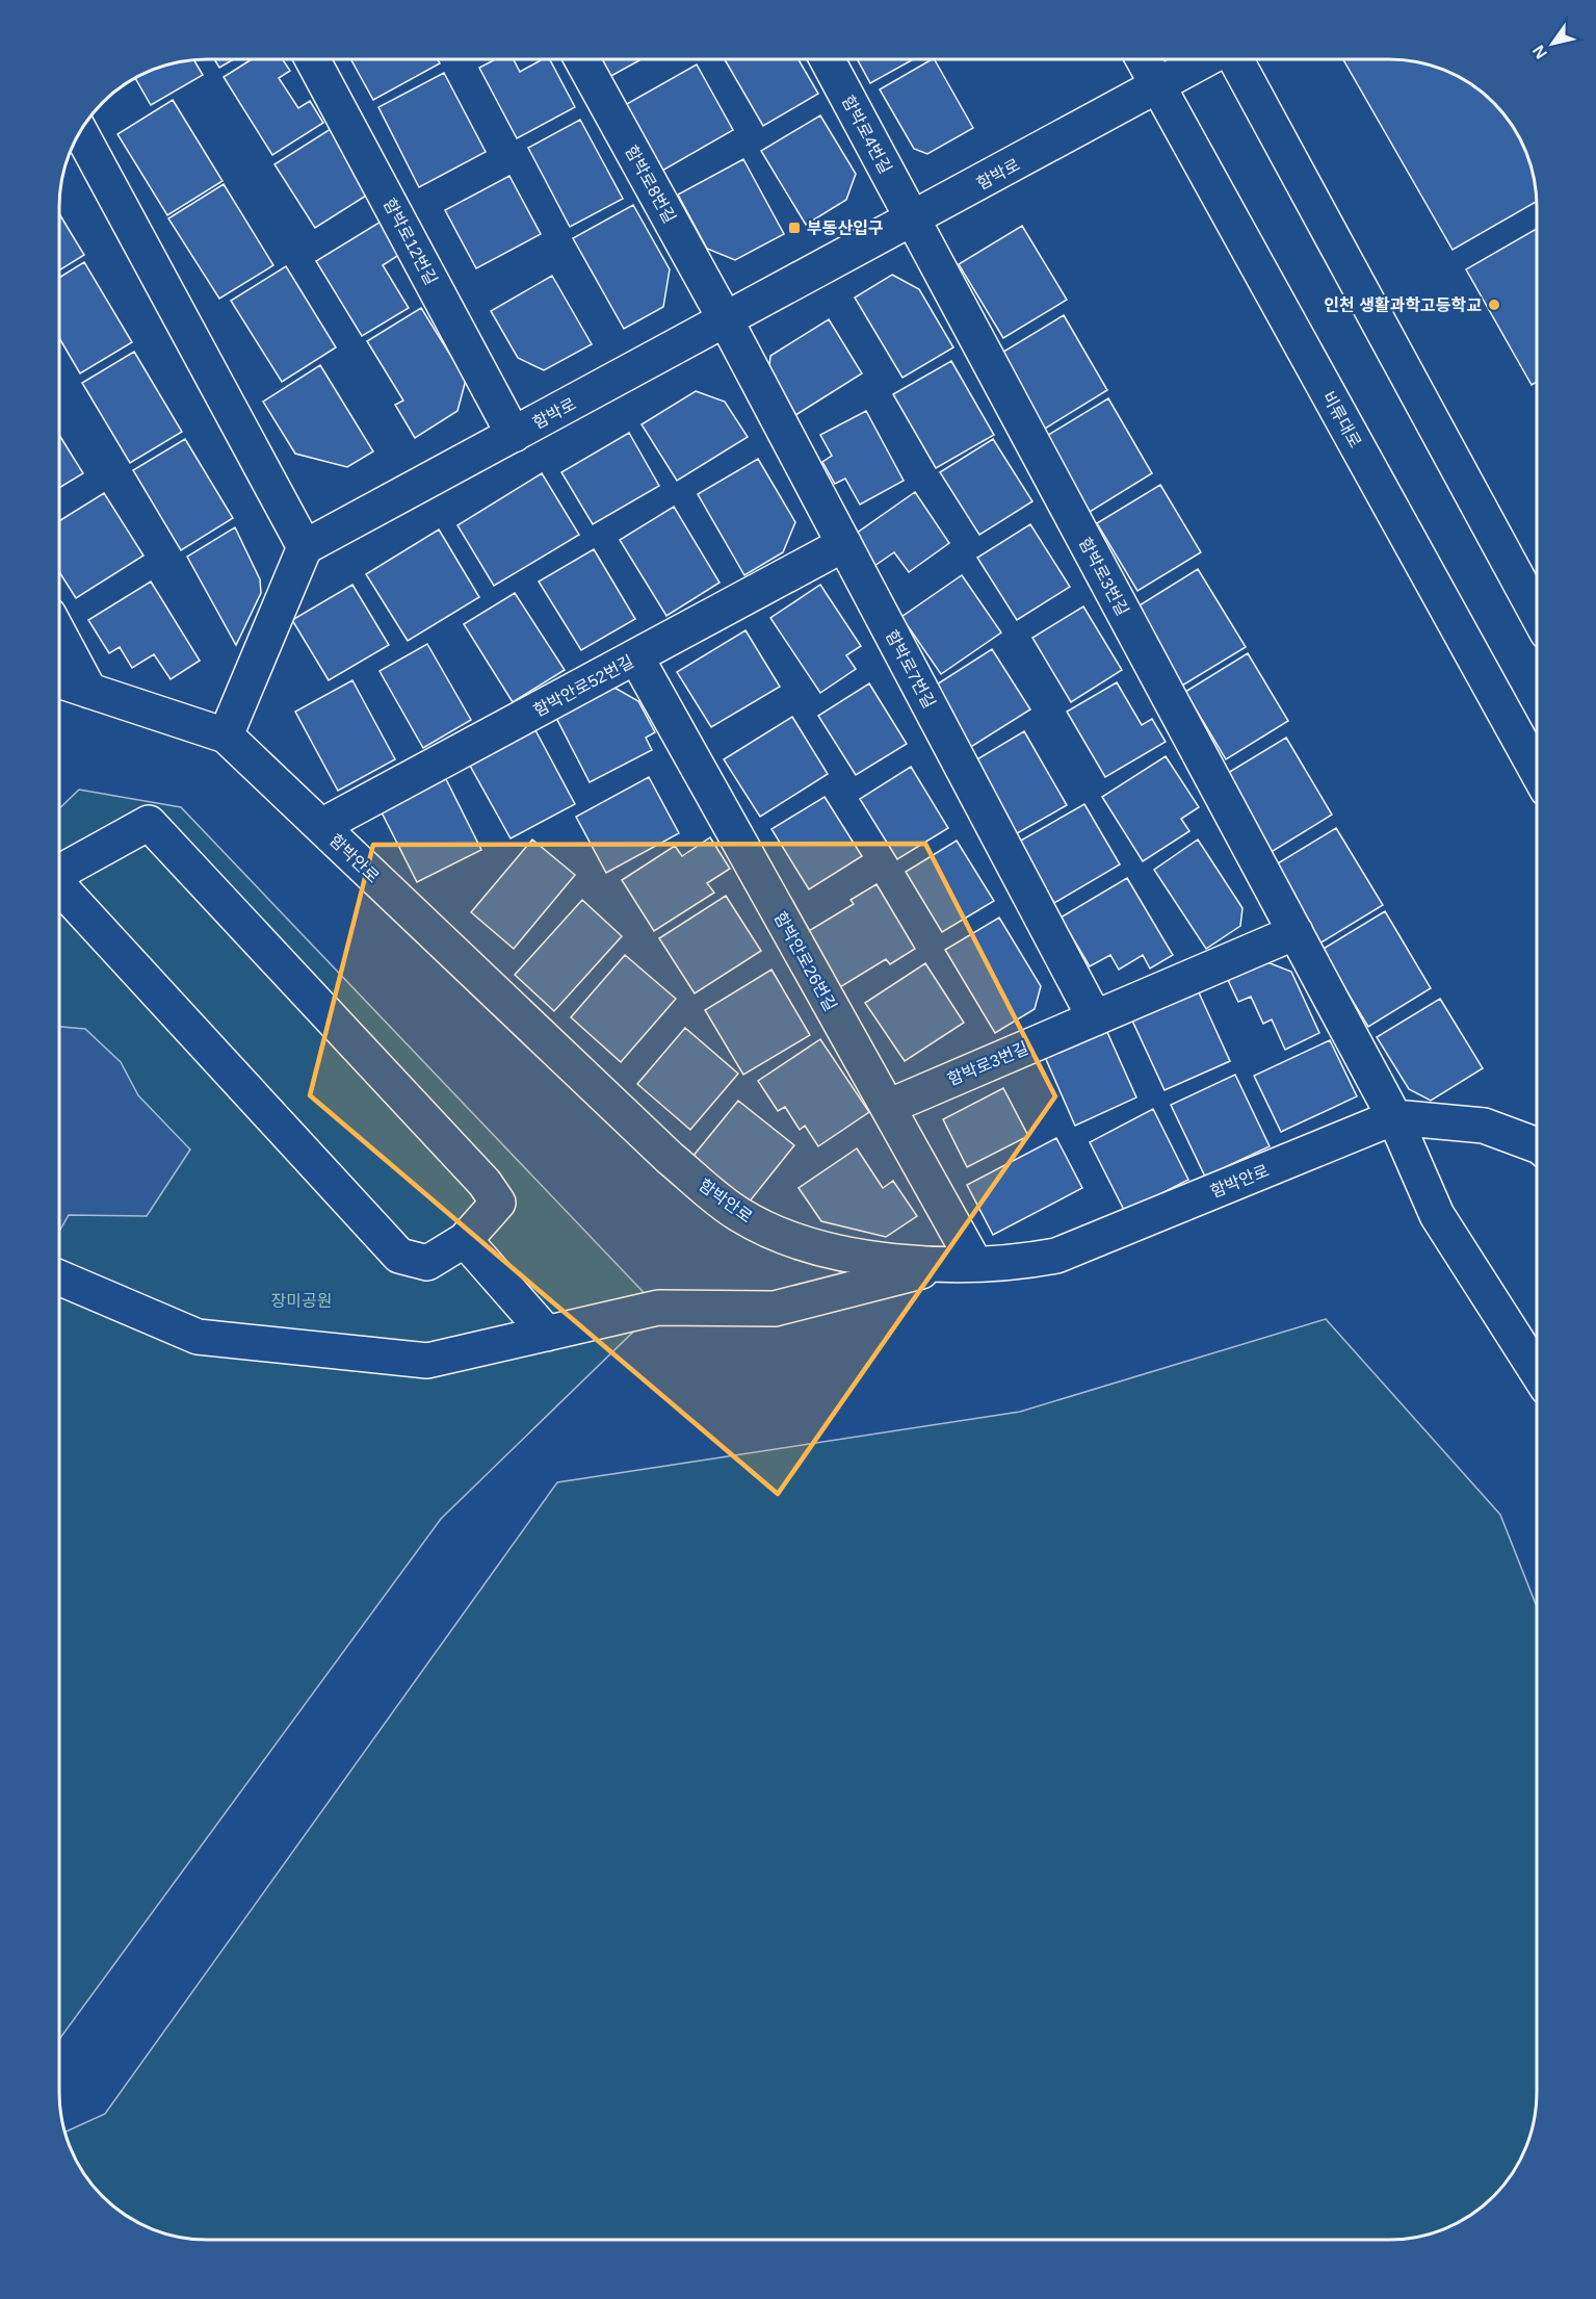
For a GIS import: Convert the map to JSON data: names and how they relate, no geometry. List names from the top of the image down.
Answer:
{
  "streets": {
    "street": [
      "함박로4번길",
      "함박로",
      "함박로8번길",
      "함박로12번길",
      "비류대로",
      "함박로3번길",
      "함박로7번길",
      "함박안로52번길",
      "함박안로",
      "함박안로26번길"
    ]
  },
  "crossings": [
    ["함박로4번길", "함박로"],
    ["함박로4번길", "함박로3번길"],
    ["함박로", "함박로8번길"],
    ["함박로", "함박로12번길"],
    ["함박로", "비류대로"],
    ["함박로", "함박로3번길"],
    ["함박로", "함박로7번길"],
    ["함박로8번길", "함박로7번길"],
    ["함박로3번길", "함박로7번길"],
    ["함박로3번길", "함박안로"],
    ["함박로3번길", "함박안로26번길"],
    ["함박로7번길", "함박안로52번길"],
    ["함박안로52번길", "함박안로"],
    ["함박안로52번길", "함박안로26번길"],
    ["함박안로", "함박안로26번길"]
  ],
  "parks": ["장미공원"],
  "places": {
    "transit": ["부동산입구"],
    "other": ["인천 생활과학고등학교"]
  },
  "north": "bottom left"
}
